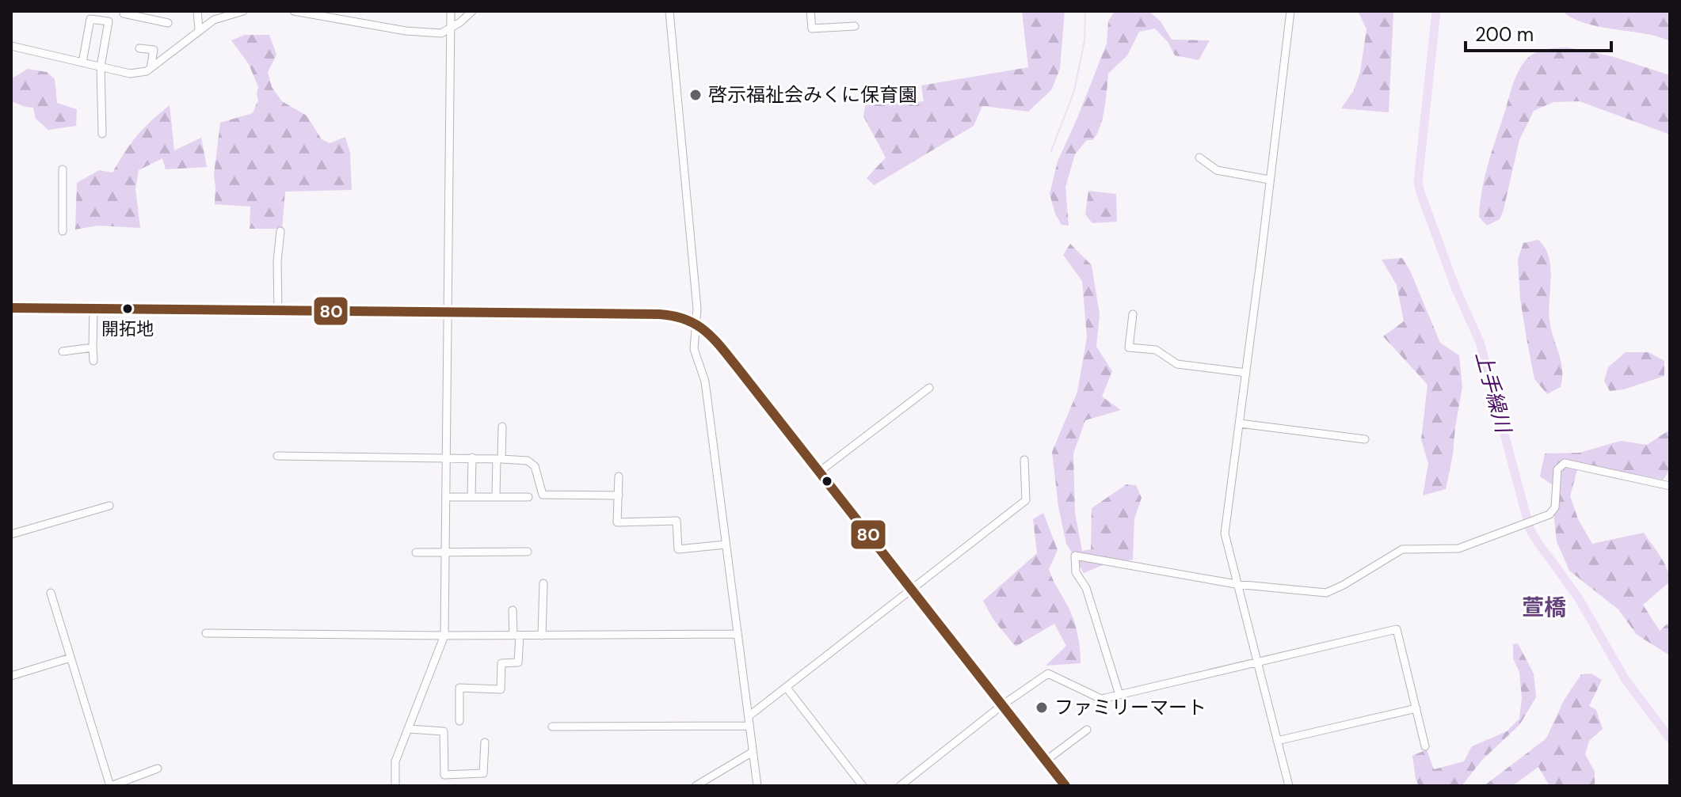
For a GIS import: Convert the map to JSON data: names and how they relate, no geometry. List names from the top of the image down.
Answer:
{
  "districts": ["萱橋"],
  "water": ["上手繰川"],
  "places": ["啓示福祉会みくに保育園", "開拓地", "ファミリーマート"],
  "lines": ["transit line 80"],
  "scale_bar": "200 m"
}
